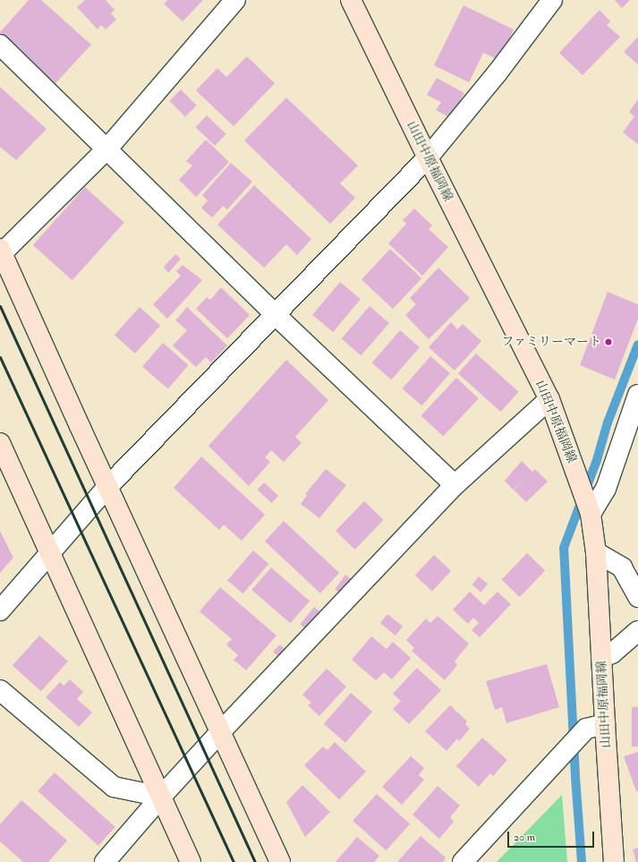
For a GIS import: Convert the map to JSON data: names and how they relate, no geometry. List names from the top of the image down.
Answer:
{
  "streets": {
    "street": ["山田中原福岡線"]
  },
  "places": ["ファミリーマート"],
  "scale_bar": "20 m"
}
